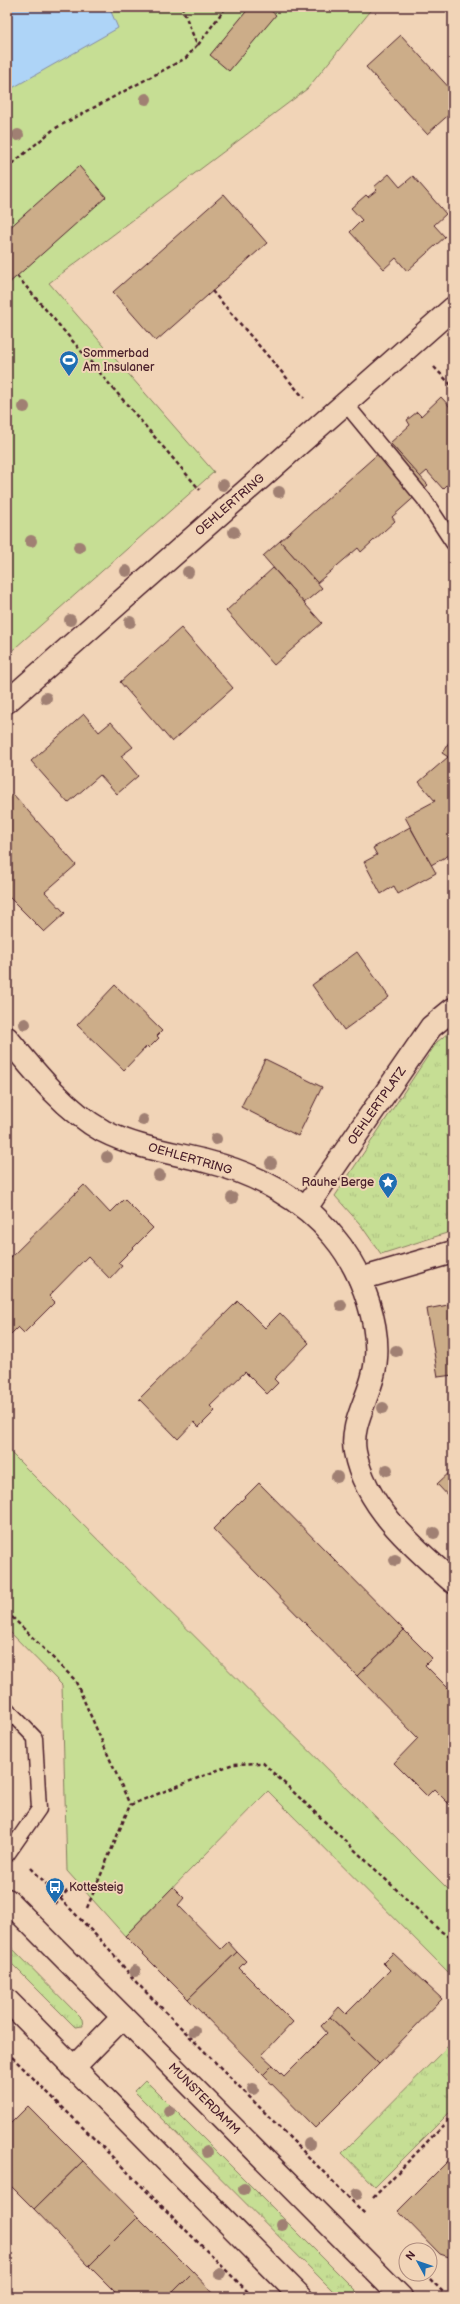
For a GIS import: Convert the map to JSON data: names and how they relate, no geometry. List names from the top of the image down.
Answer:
{
  "streets": {
    "street": ["OEHLERTRING", "OEHLERTPLATZ", "MUNSTERDAMM"]
  },
  "crossings": [
    ["OEHLERTRING", "OEHLERTPLATZ"]
  ],
  "places": {
    "sports": ["Sommerbad Am Insulaner"],
    "place": ["Rauhe Berge"],
    "bus stop": ["Kottesteig"]
  },
  "north": "top left"
}
